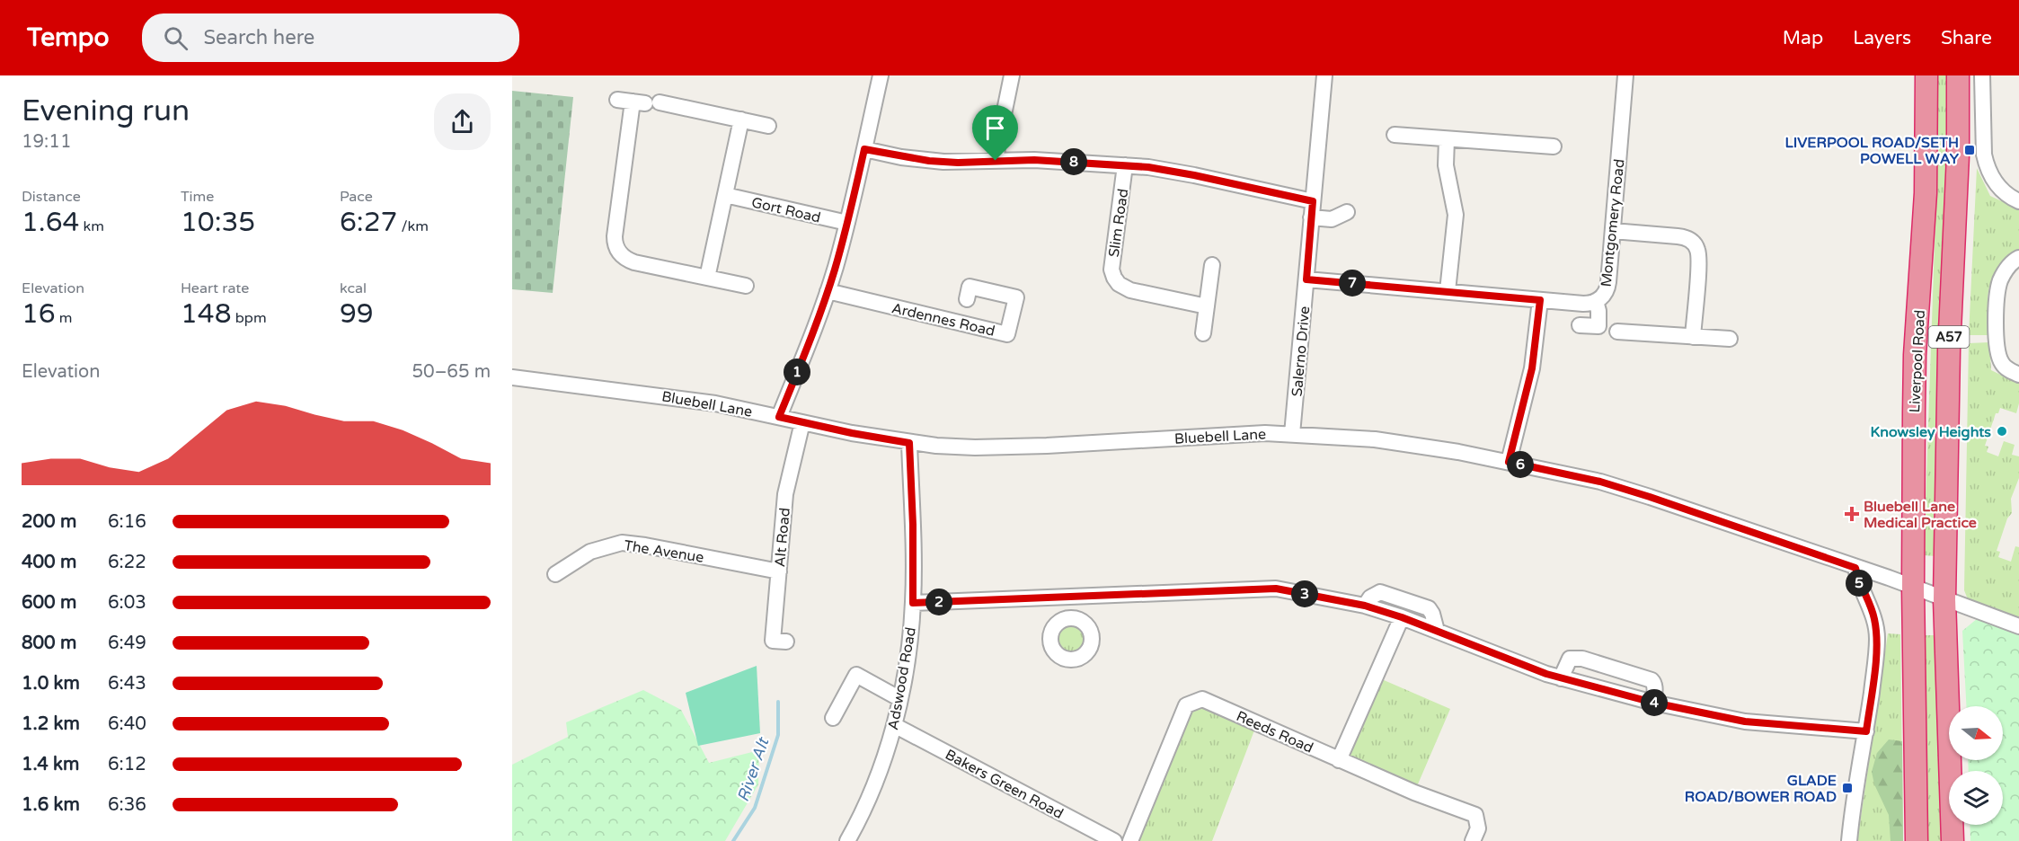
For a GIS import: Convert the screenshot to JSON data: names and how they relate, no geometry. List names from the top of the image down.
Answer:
{
  "streets": {
    "highway": ["A57", "Liverpool Road"],
    "street": [
      "Gort Road",
      "Slim Road",
      "Montgomery Road",
      "Ardennes Road",
      "Salerno Drive",
      "Bluebell Lane",
      "Alt Road",
      "The Avenue",
      "Adswood Road",
      "Reeds Road",
      "Bakers Green Road"
    ]
  },
  "crossings": [
    ["Montgomery Road", "Salerno Drive"],
    ["A57", "Bluebell Lane"],
    ["Salerno Drive", "Bluebell Lane"],
    ["Liverpool Road", "Bluebell Lane"],
    ["Bluebell Lane", "Alt Road"],
    ["Bluebell Lane", "Adswood Road"],
    ["Alt Road", "The Avenue"],
    ["Adswood Road", "Bakers Green Road"]
  ],
  "water": ["River Alt"],
  "places": {
    "transit": ["LIVERPOOL ROAD/SETH POWELL WAY", "GLADE ROAD/BOWER ROAD"],
    "other": ["Knowsley Heights"],
    "health": ["Bluebell Lane Medical Practice"]
  },
  "north": "right",
  "page": {
    "header": "Tempo",
    "search": "Search here",
    "nav": ["Map", "Layers", "Share"],
    "heading": ["Evening run", "19:11"],
    "pins": [
      "8",
      "7",
      "1",
      "6",
      "5",
      "3",
      "2",
      "4"
    ],
    "stats": [
      ["Distance", "1.64 km"],
      ["Time", "10:35"],
      ["Pace", "6:27 /km"],
      ["Elevation", "16 m"],
      ["Heart rate", "148 bpm"],
      ["kcal", "99"]
    ],
    "chart": ["Elevation", "50–65 m"],
    "list": [
      {
        "name": "200 m",
        "note": "6:16"
      },
      {
        "name": "400 m",
        "note": "6:22"
      },
      {
        "name": "600 m",
        "note": "6:03"
      },
      {
        "name": "800 m",
        "note": "6:49"
      },
      {
        "name": "1.0 km",
        "note": "6:43"
      },
      {
        "name": "1.2 km",
        "note": "6:40"
      },
      {
        "name": "1.4 km",
        "note": "6:12"
      },
      {
        "name": "1.6 km",
        "note": "6:36"
      }
    ]
  }
}
